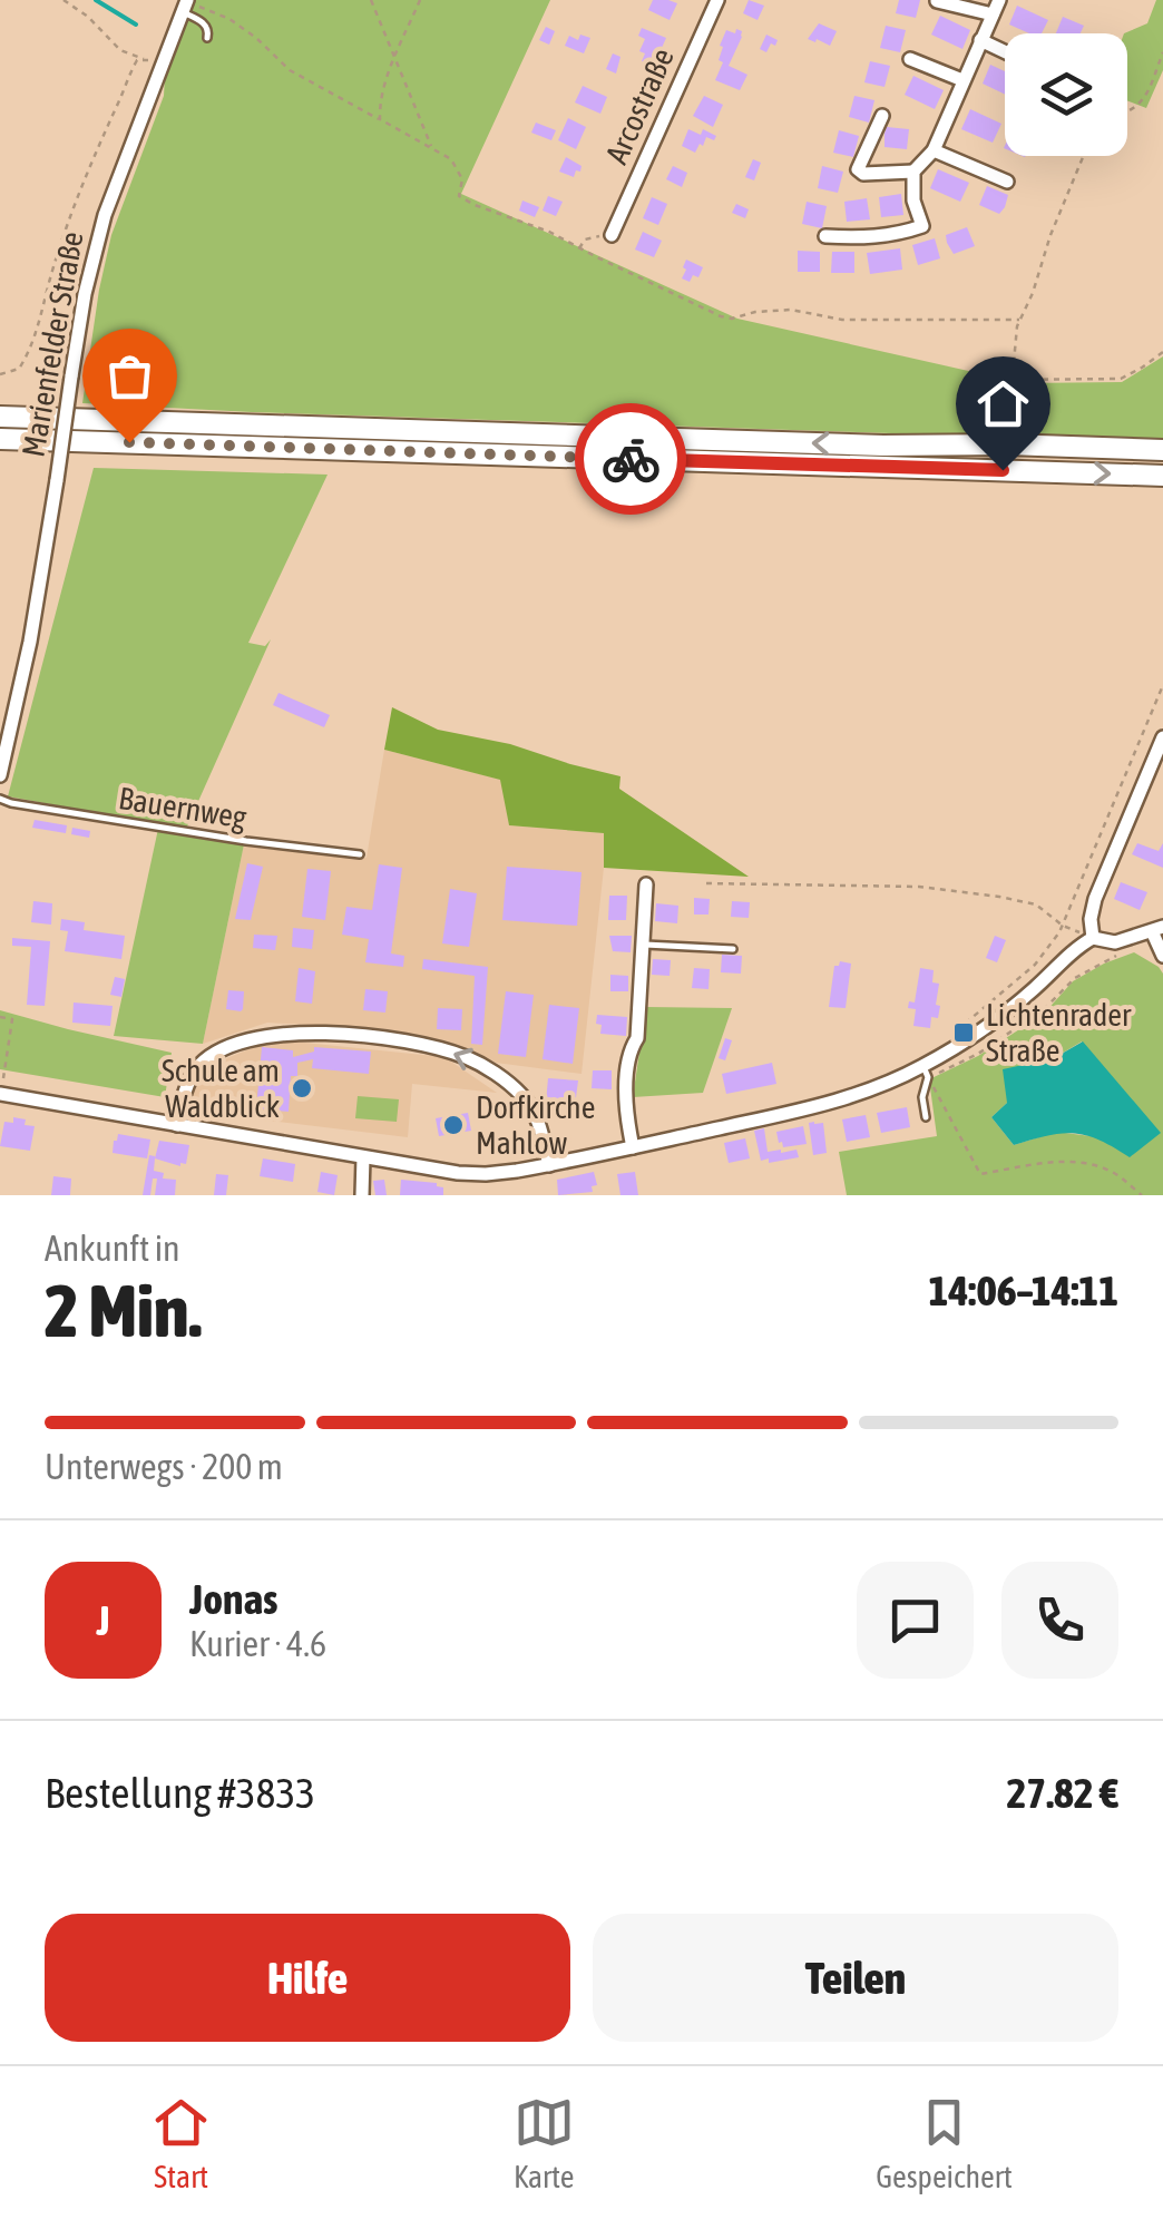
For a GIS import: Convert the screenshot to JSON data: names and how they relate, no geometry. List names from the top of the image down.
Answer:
{
  "streets": {
    "street": ["Arcostraße", "Marienfelder Straße"],
    "lane": ["Bauernweg"]
  },
  "places": {
    "transit": ["Lichtenrader Straße"],
    "other": ["Schule am Waldblick", "Dorfkirche Mahlow"]
  },
  "page": {
    "heading": ["2 Min.", "Ankunft in", "14:06–14:11"],
    "panel": [
      "Jonas",
      "Kurier · 4.6",
      "Bestellung #3833",
      "27.82 €"
    ],
    "bar": "Unterwegs · 200 m",
    "round": "J",
    "buttons": ["Hilfe", "Teilen"],
    "tabs": ["Start", "Karte", "Gespeichert"]
  }
}
